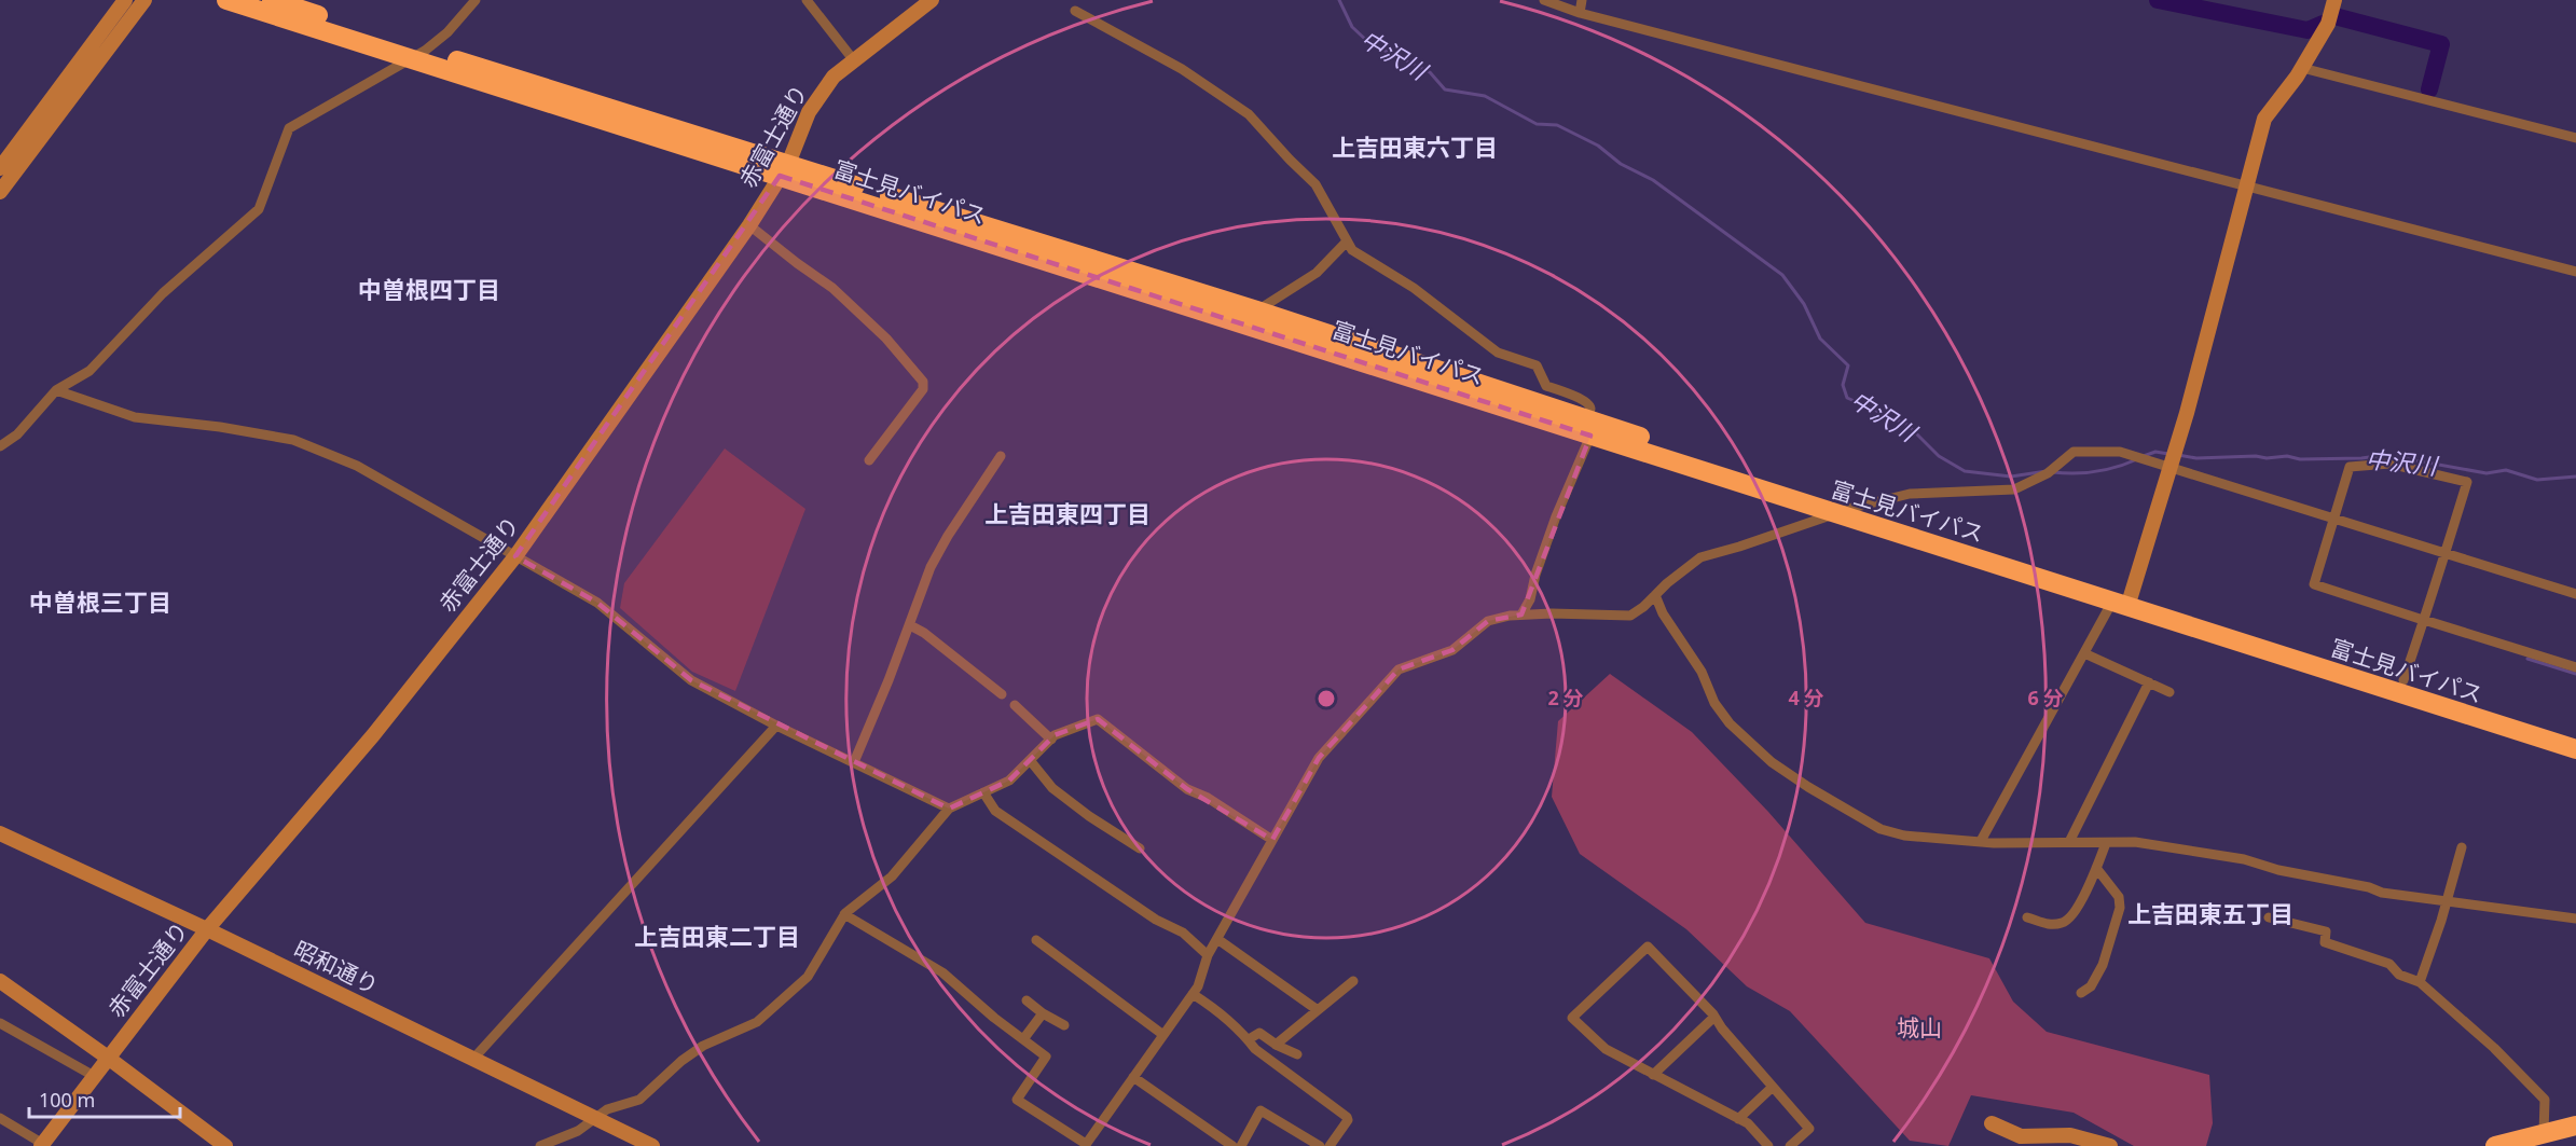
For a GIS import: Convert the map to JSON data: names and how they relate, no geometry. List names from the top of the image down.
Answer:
{
  "streets": {
    "highway": ["富士見バイパス"],
    "street": ["赤富士通り", "昭和通り"]
  },
  "crossings": [
    ["赤富士通り", "富士見バイパス"],
    ["赤富士通り", "昭和通り"]
  ],
  "districts": [
    "上吉田東六丁目",
    "中曽根四丁目",
    "上吉田東四丁目",
    "中曽根三丁目",
    "上吉田東五丁目",
    "上吉田東二丁目"
  ],
  "water": ["中沢川"],
  "parks": ["城山"],
  "scale_bar": "100 m",
  "rings": ["2 分", "4 分", "6 分"]
}
